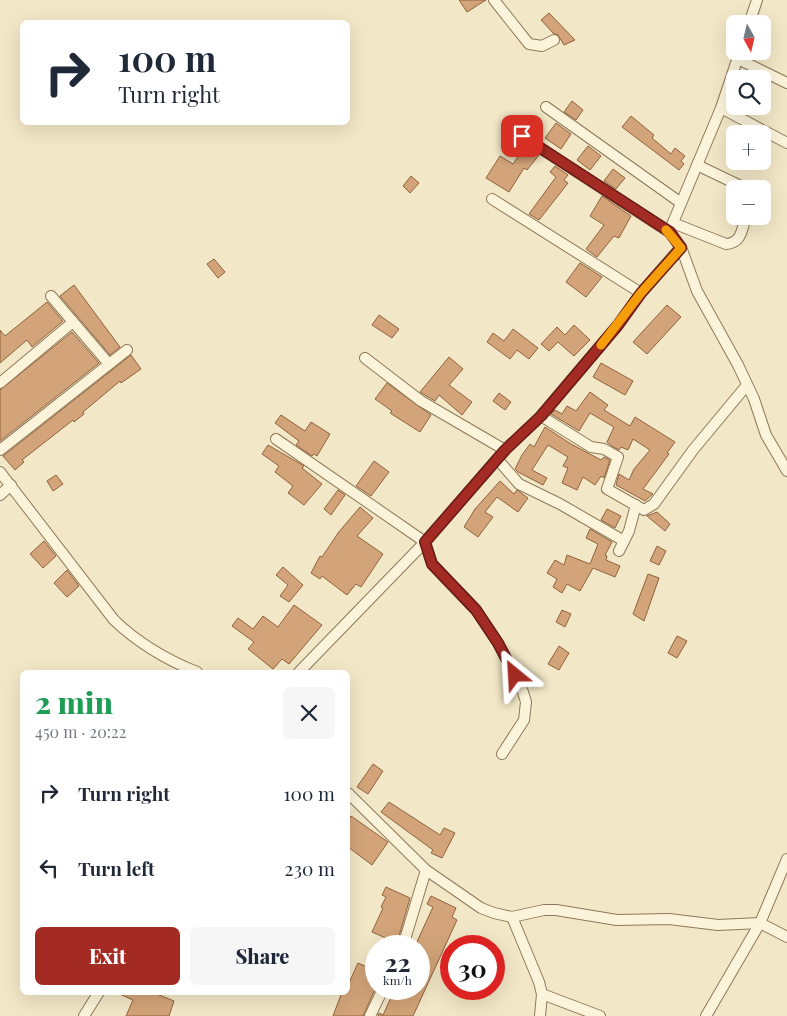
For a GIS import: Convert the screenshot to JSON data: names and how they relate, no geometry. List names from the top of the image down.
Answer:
{
  "north": "bottom",
  "page": {
    "map_buttons": ["+", "−"],
    "turn": ["100 m", "Turn right"],
    "heading": ["2 min", "450 m · 20:22"],
    "list": [
      {
        "name": "Turn right",
        "value": "100 m"
      },
      {
        "name": "Turn left",
        "value": "230 m"
      }
    ],
    "buttons": ["Exit", "Share"],
    "speed": "22 km/h",
    "limit": "30"
  }
}
